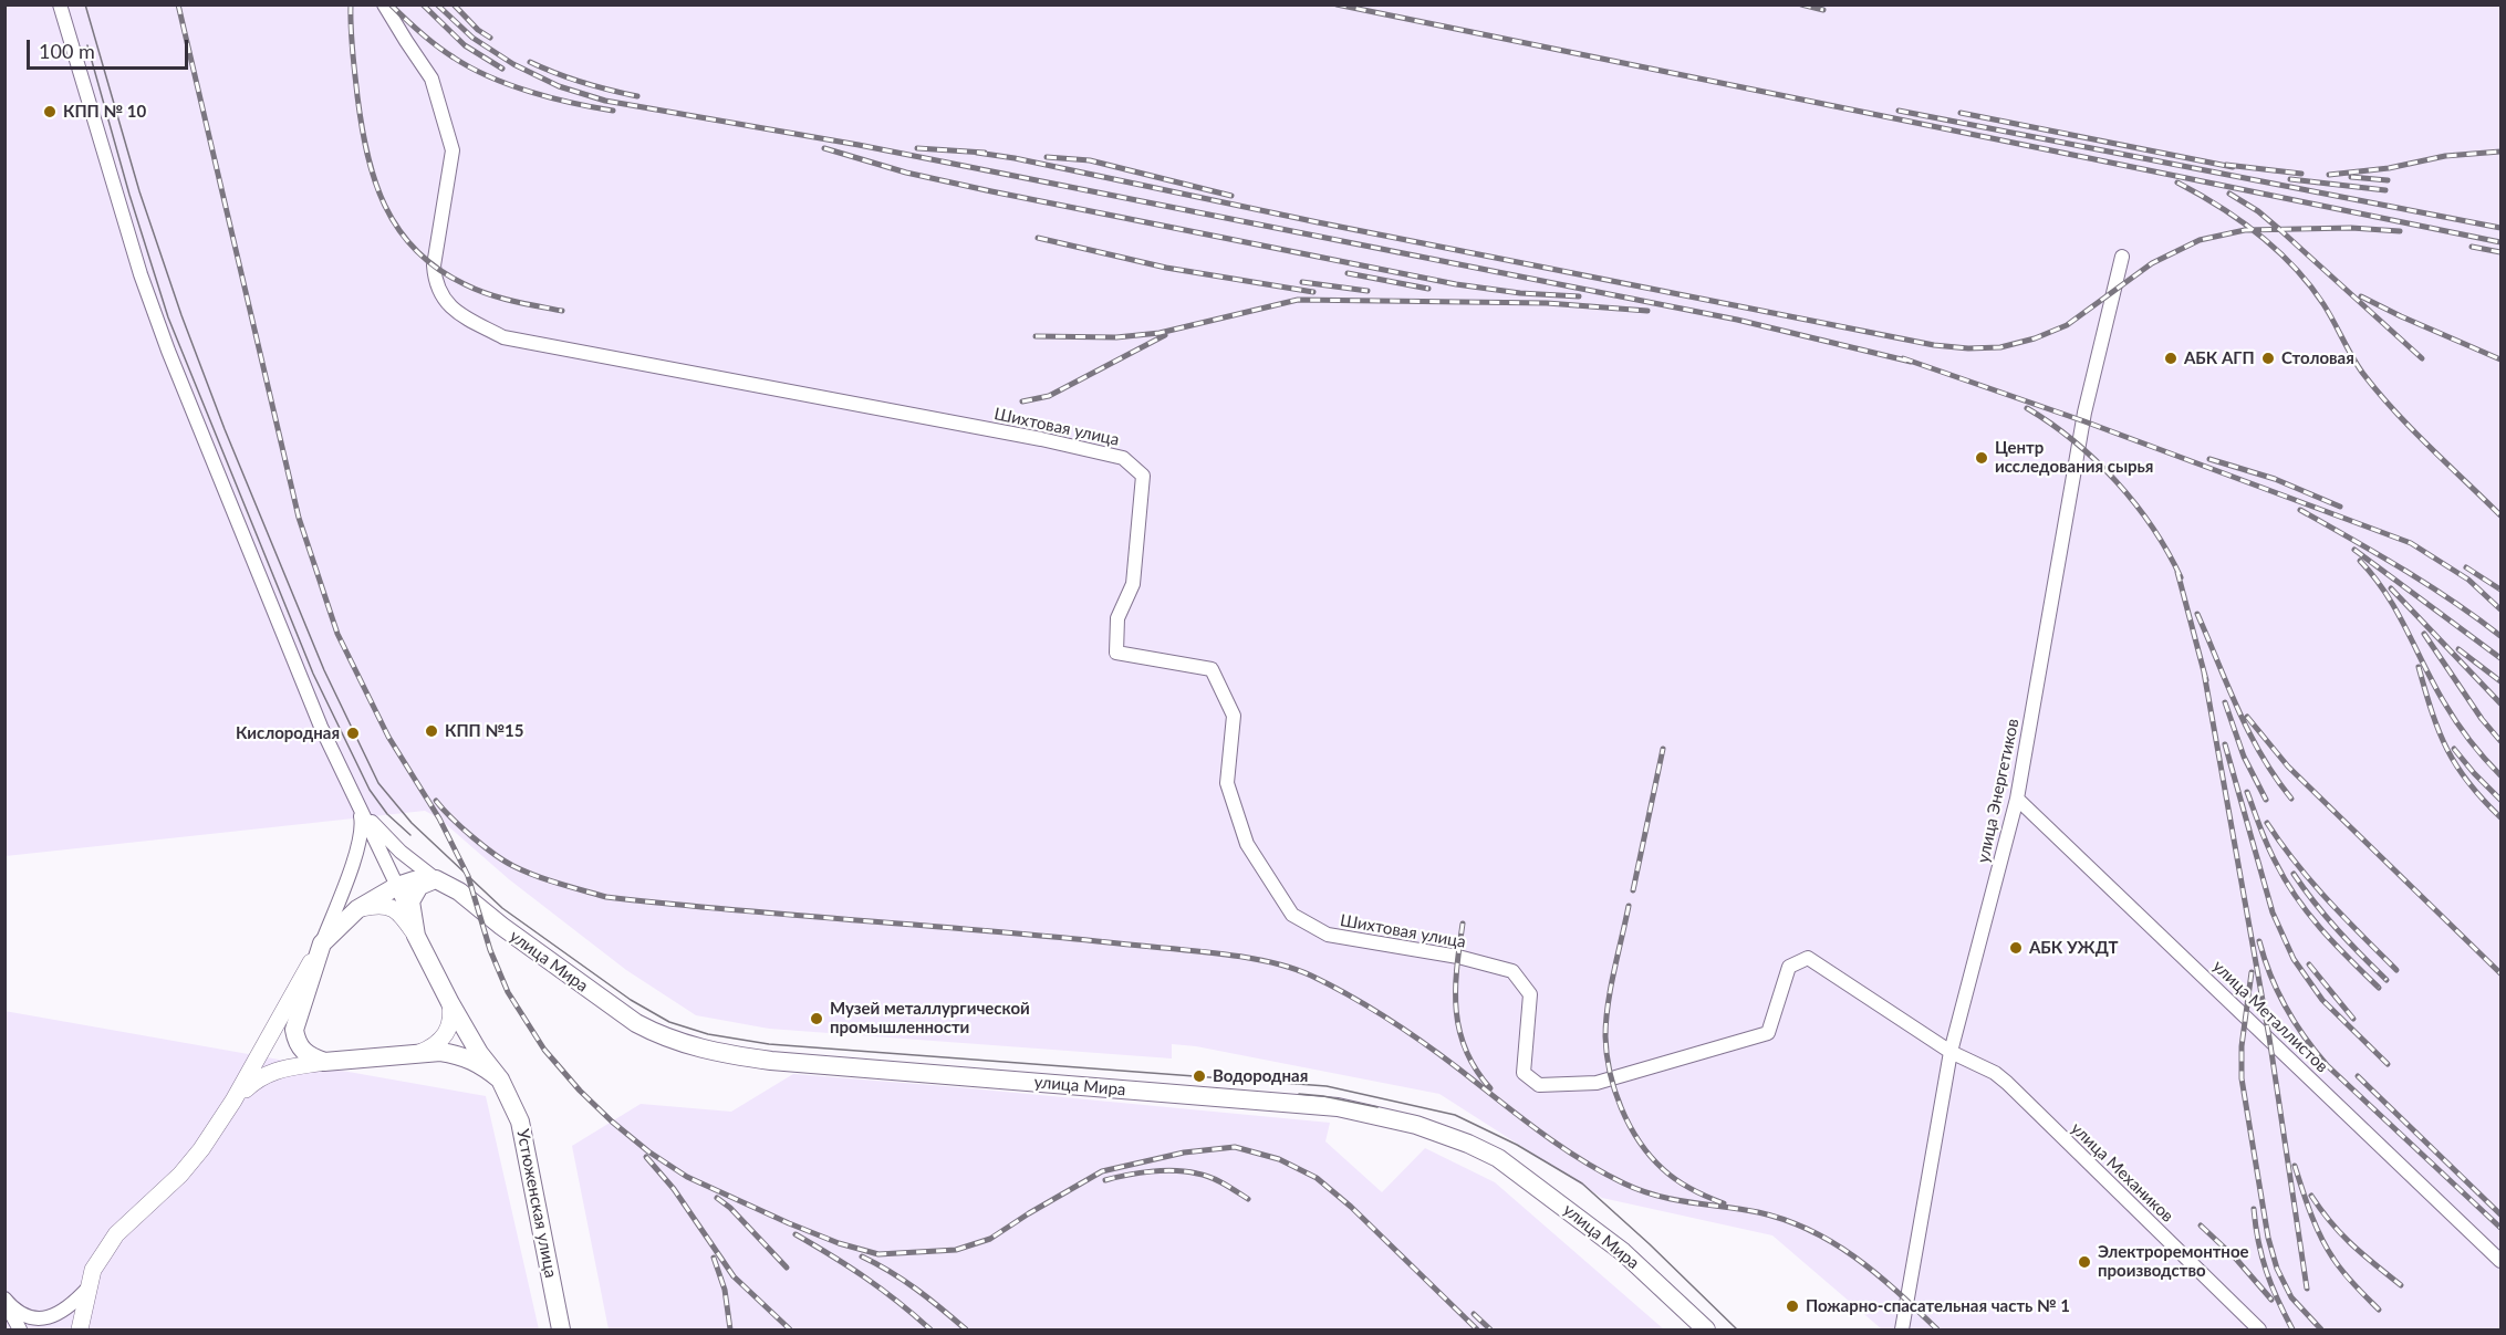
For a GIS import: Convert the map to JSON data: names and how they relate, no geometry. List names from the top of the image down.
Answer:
{
  "streets": {
    "main road": ["улица Мира", "Устюженская улица"],
    "street": [
      "Шихтовая улица",
      "улица Энергетиков",
      "улица Металлистов",
      "улица Механиков"
    ]
  },
  "crossings": [
    ["Шихтовая улица", "улица Энергетиков"],
    ["Шихтовая улица", "улица Механиков"],
    ["улица Энергетиков", "улица Металлистов"],
    ["улица Энергетиков", "улица Механиков"]
  ],
  "places": [
    "КПП № 10",
    "АБК АГП",
    "Столовая",
    "Центр исследования сырья",
    "КПП №15",
    "Кислородная",
    "АБК УЖДТ",
    "Музей металлургической промышленности",
    "Водородная",
    "Электроремонтное производство",
    "Пожарно-спасательная часть № 1"
  ],
  "scale_bar": "100 m"
}
